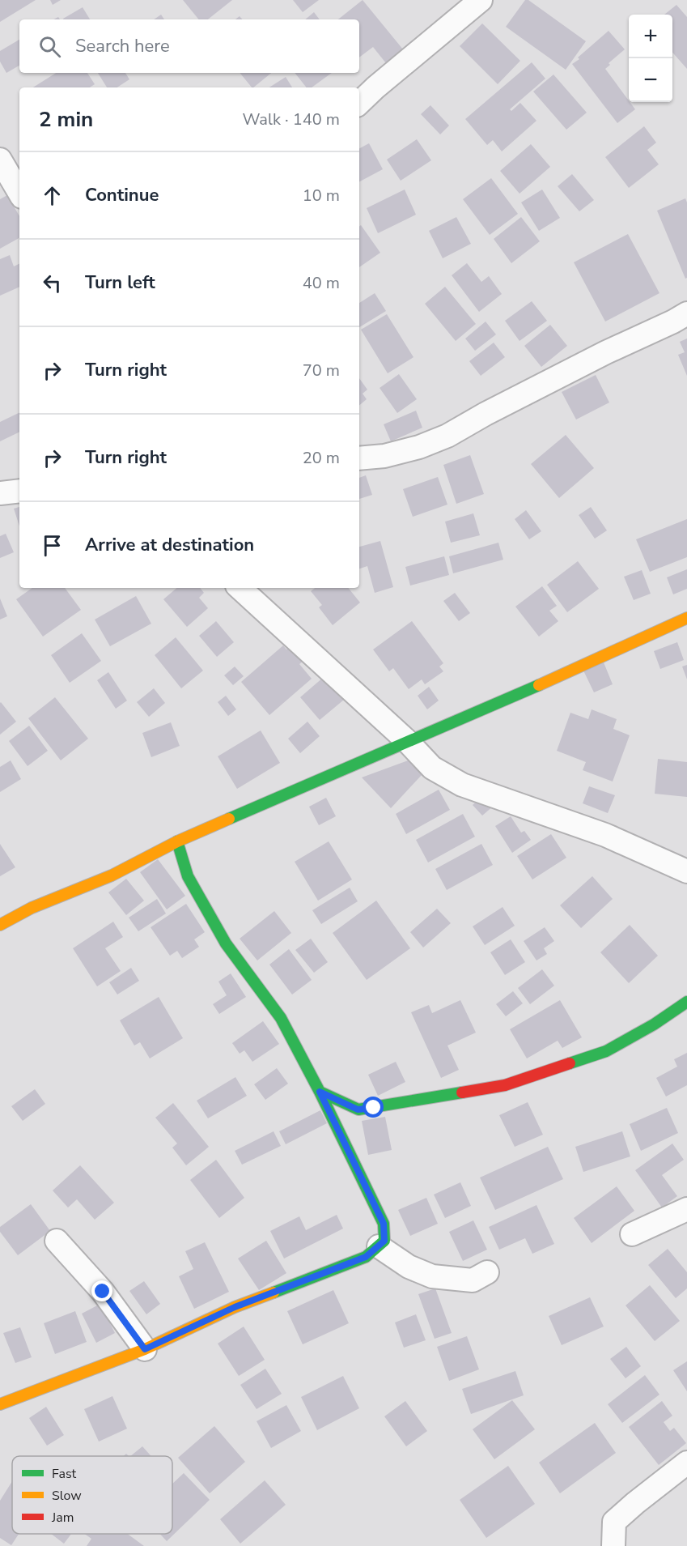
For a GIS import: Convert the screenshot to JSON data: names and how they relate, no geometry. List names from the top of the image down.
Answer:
{
  "legend": ["Fast", "Slow", "Jam"],
  "page": {
    "map_buttons": ["+", "−"],
    "search": "Search here",
    "heading": ["2 min", "Walk · 140 m"],
    "list": [
      ["Continue", "10 m"],
      ["Turn left", "40 m"],
      ["Turn right", "70 m"],
      ["Turn right", "20 m"],
      "Arrive at destination"
    ]
  }
}
